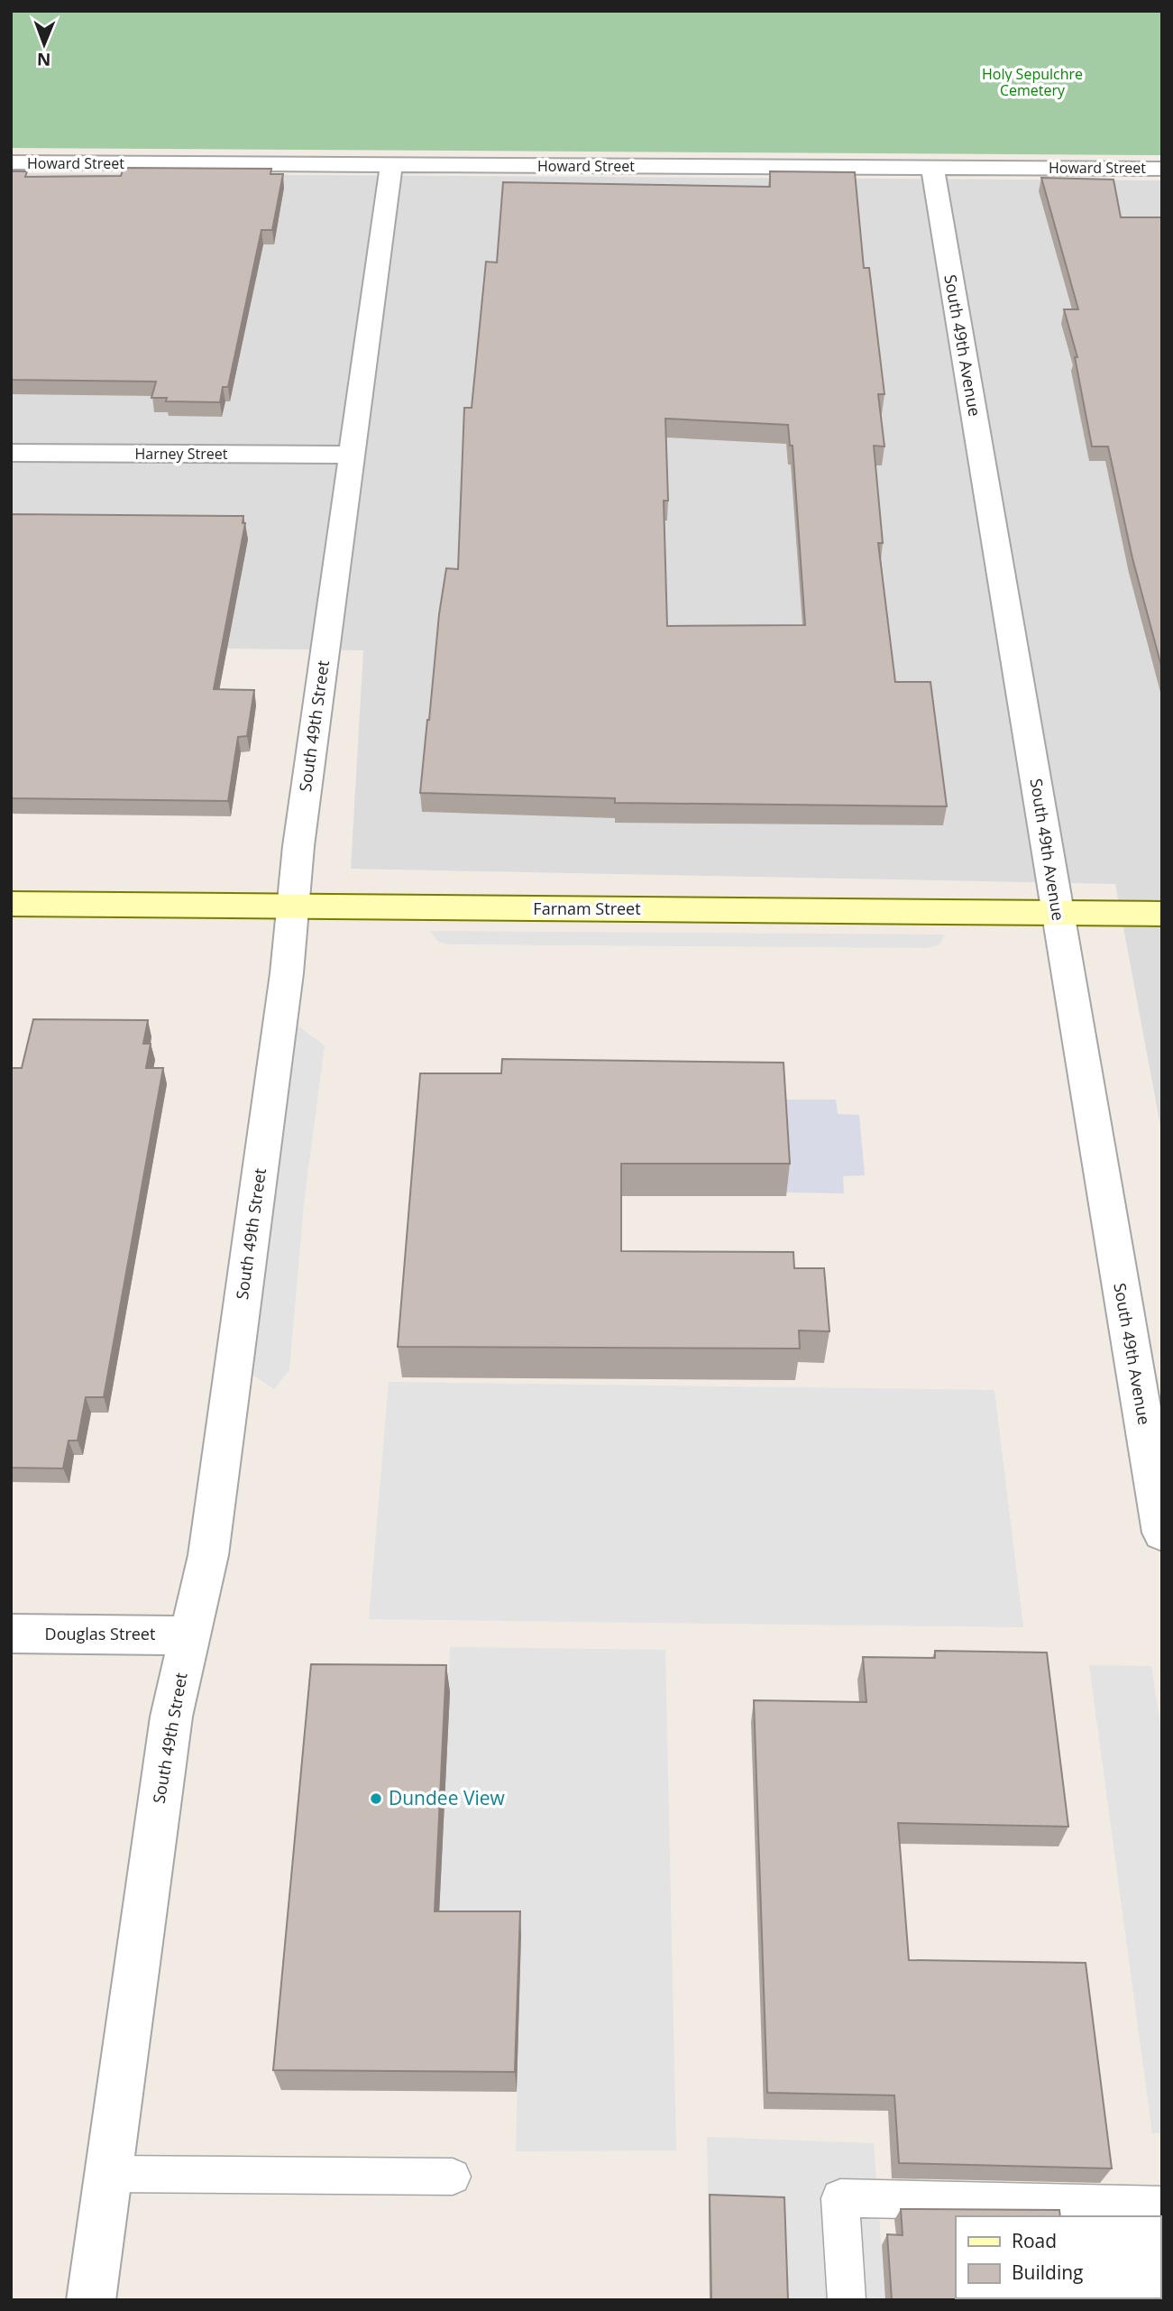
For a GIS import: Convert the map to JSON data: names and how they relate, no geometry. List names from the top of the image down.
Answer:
{
  "streets": {
    "main road": ["Farnam Street"],
    "street": [
      "Howard Street",
      "South 49th Avenue",
      "Harney Street",
      "South 49th Street",
      "Douglas Street"
    ]
  },
  "crossings": [
    ["Howard Street", "South 49th Avenue"],
    ["Howard Street", "South 49th Street"],
    ["South 49th Avenue", "Farnam Street"],
    ["Harney Street", "South 49th Street"],
    ["South 49th Street", "Farnam Street"],
    ["South 49th Street", "Douglas Street"]
  ],
  "parks": ["Holy Sepulchre Cemetery"],
  "places": ["Dundee View"],
  "legend": ["Road", "Building"],
  "north": "bottom"
}
